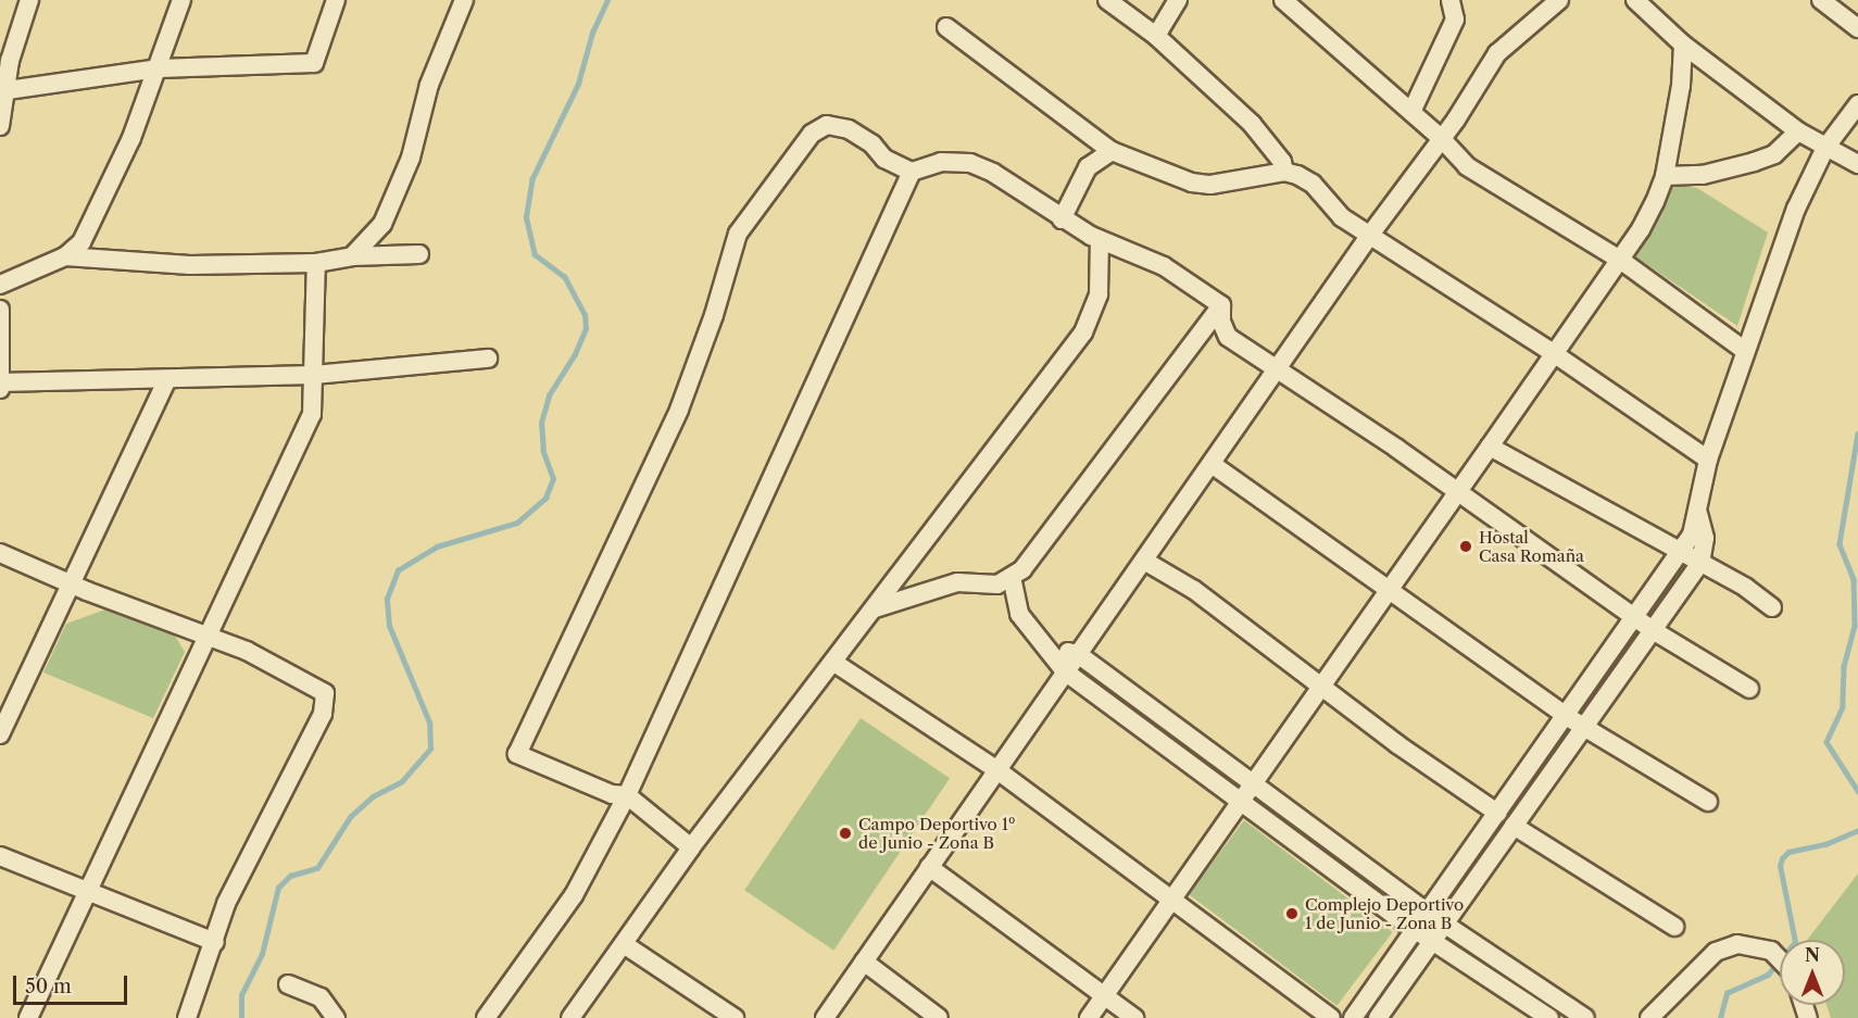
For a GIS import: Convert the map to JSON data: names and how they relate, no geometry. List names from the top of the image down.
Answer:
{
  "places": ["Hostal Casa Romaña", "Campo Deportivo 1º de Junio - Zona B", "Complejo Deportivo 1 de Junio - Zona B"],
  "scale_bar": "50 m",
  "north": "top"
}
